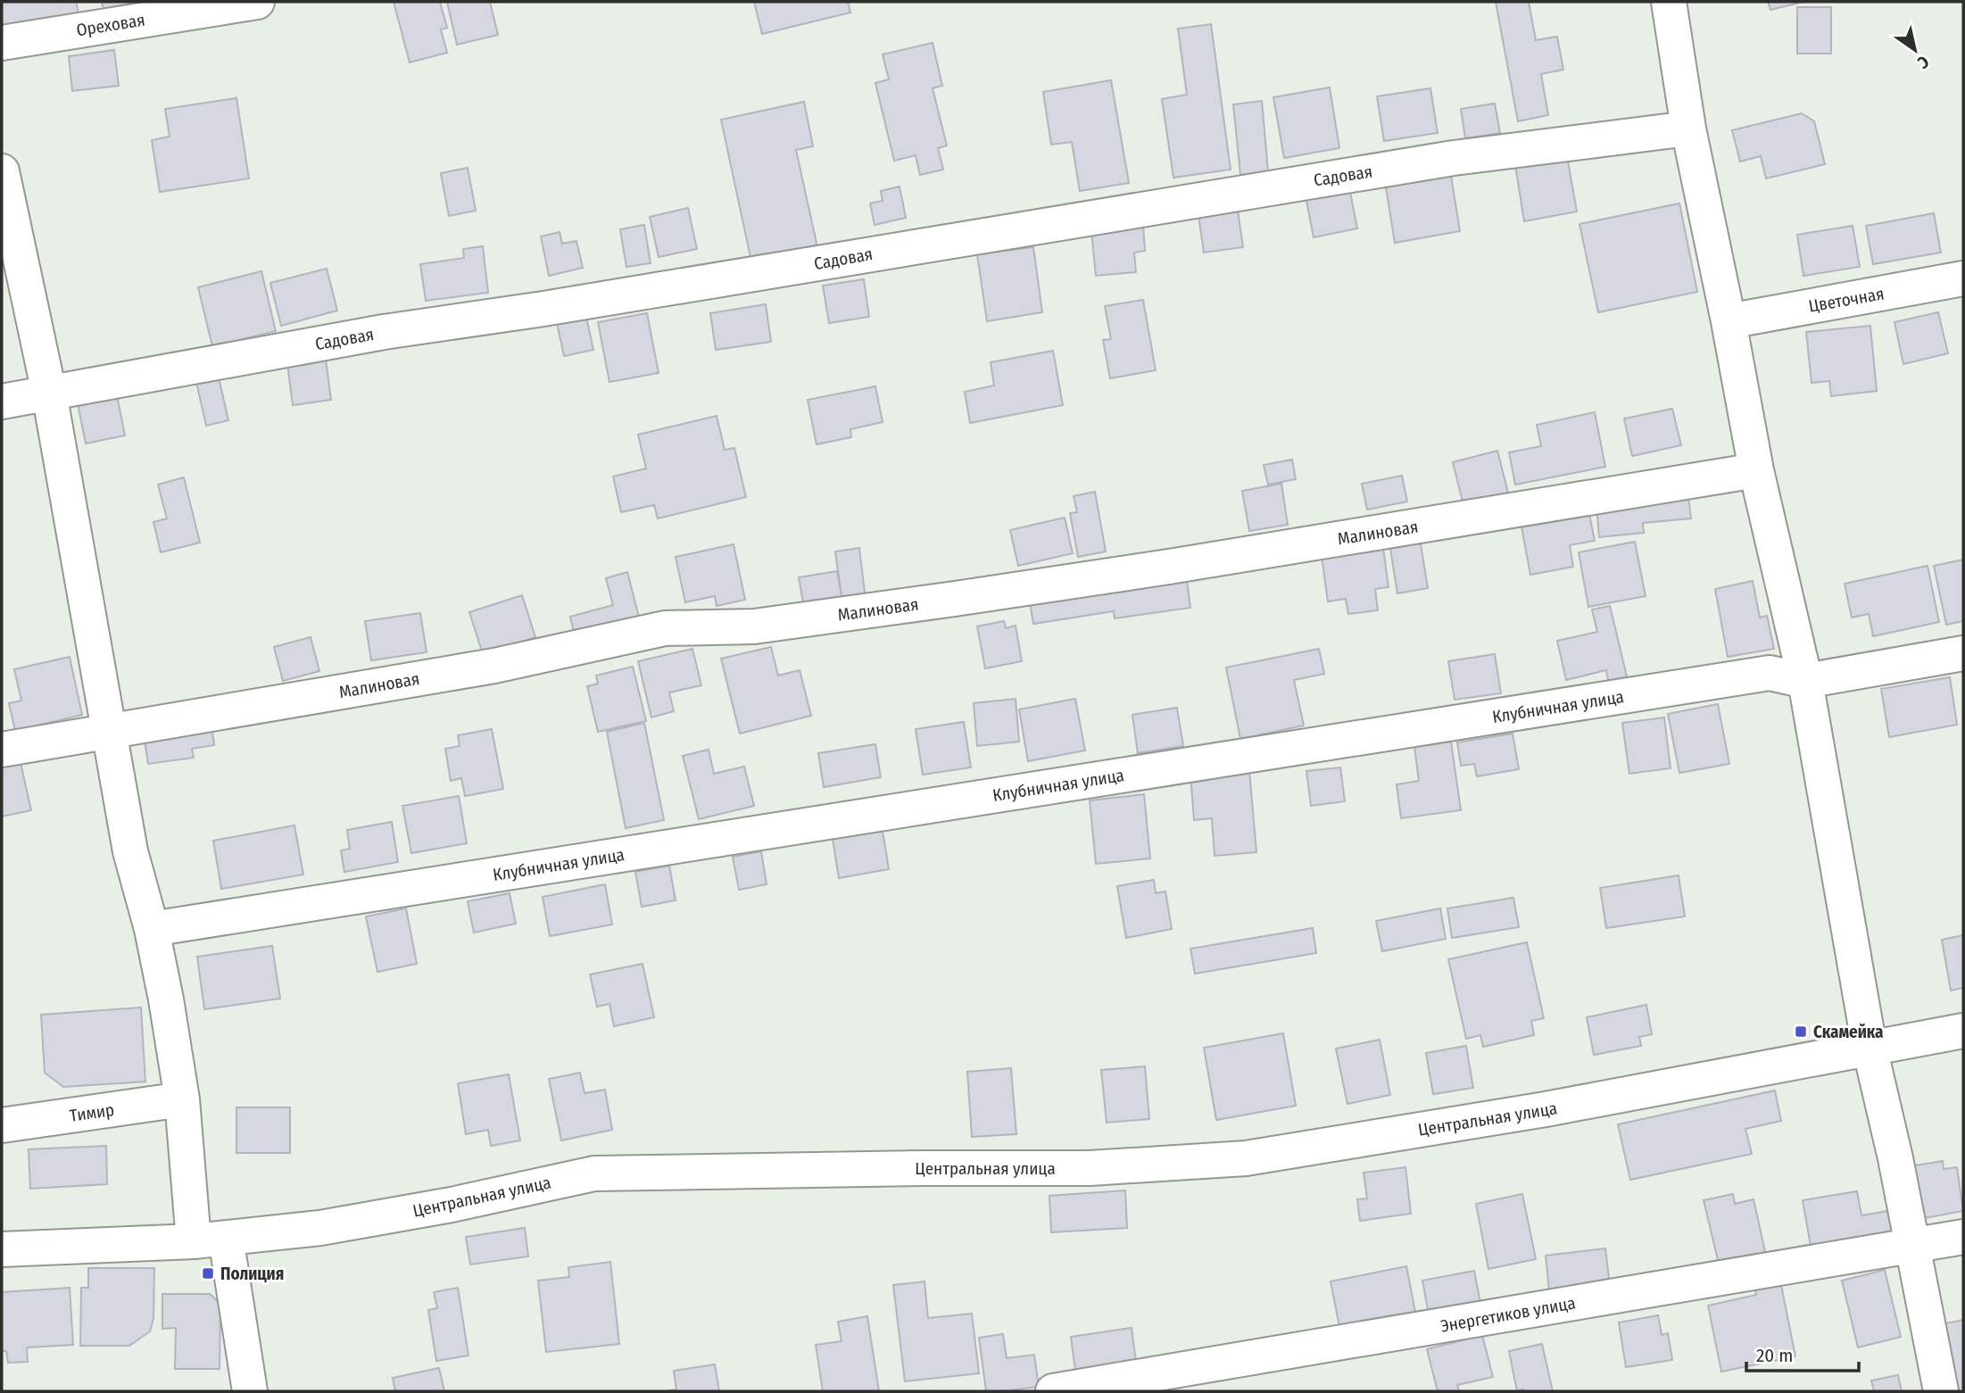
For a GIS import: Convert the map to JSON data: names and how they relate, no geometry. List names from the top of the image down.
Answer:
{
  "streets": {
    "street": [
      "Ореховая",
      "Садовая",
      "Цветочная",
      "Малиновая",
      "Клубничная улица",
      "Тимир",
      "Центральная улица",
      "Энергетиков улица"
    ]
  },
  "places": {
    "transit": ["Скамейка", "Полиция"]
  },
  "scale_bar": "20 m",
  "north": "bottom right"
}
